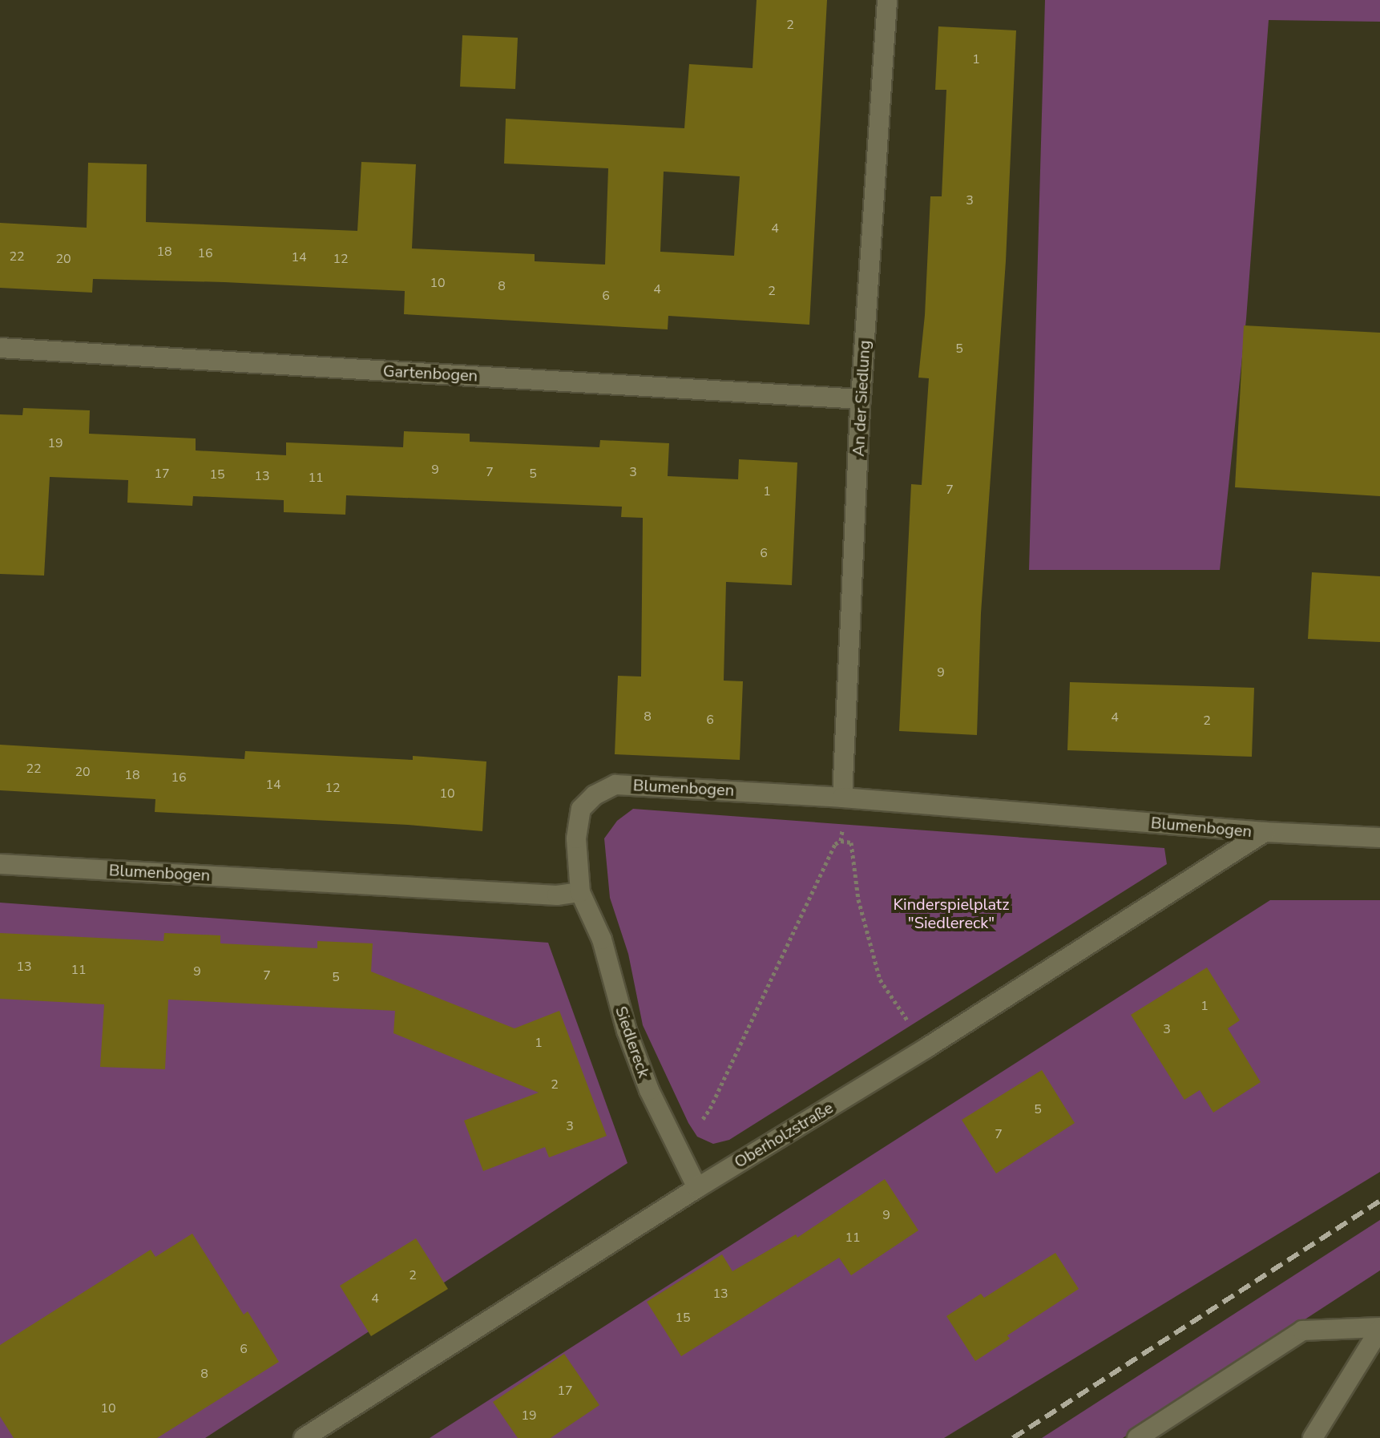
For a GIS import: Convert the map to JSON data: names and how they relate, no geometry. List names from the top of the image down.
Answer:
{
  "streets": {
    "street": [
      "Gartenbogen",
      "An der Siedlung",
      "Blumenbogen",
      "Siedlereck",
      "Oberholzstraße"
    ]
  },
  "crossings": [
    ["Gartenbogen", "An der Siedlung"],
    ["An der Siedlung", "Blumenbogen"],
    ["Blumenbogen", "Siedlereck"],
    ["Blumenbogen", "Oberholzstraße"],
    ["Siedlereck", "Oberholzstraße"]
  ],
  "parks": ["Kinderspielplatz \"Siedlereck\""],
  "house_numbers": [
    "2",
    "1",
    "3",
    "4",
    "18",
    "16",
    "22",
    "14",
    "20",
    "12",
    "10",
    "8",
    "4",
    "2",
    "6",
    "5",
    "19",
    "9",
    "7",
    "3",
    "17",
    "5",
    "15",
    "13",
    "11",
    "7",
    "1",
    "6",
    "9",
    "8",
    "4",
    "6",
    "2",
    "22",
    "20",
    "18",
    "16",
    "14",
    "12",
    "10",
    "13",
    "11",
    "9",
    "7",
    "5",
    "1",
    "3",
    "1",
    "2",
    "5",
    "3",
    "7",
    "9",
    "11",
    "2",
    "13",
    "4",
    "15",
    "6",
    "8",
    "17",
    "10",
    "19"
  ]
}
